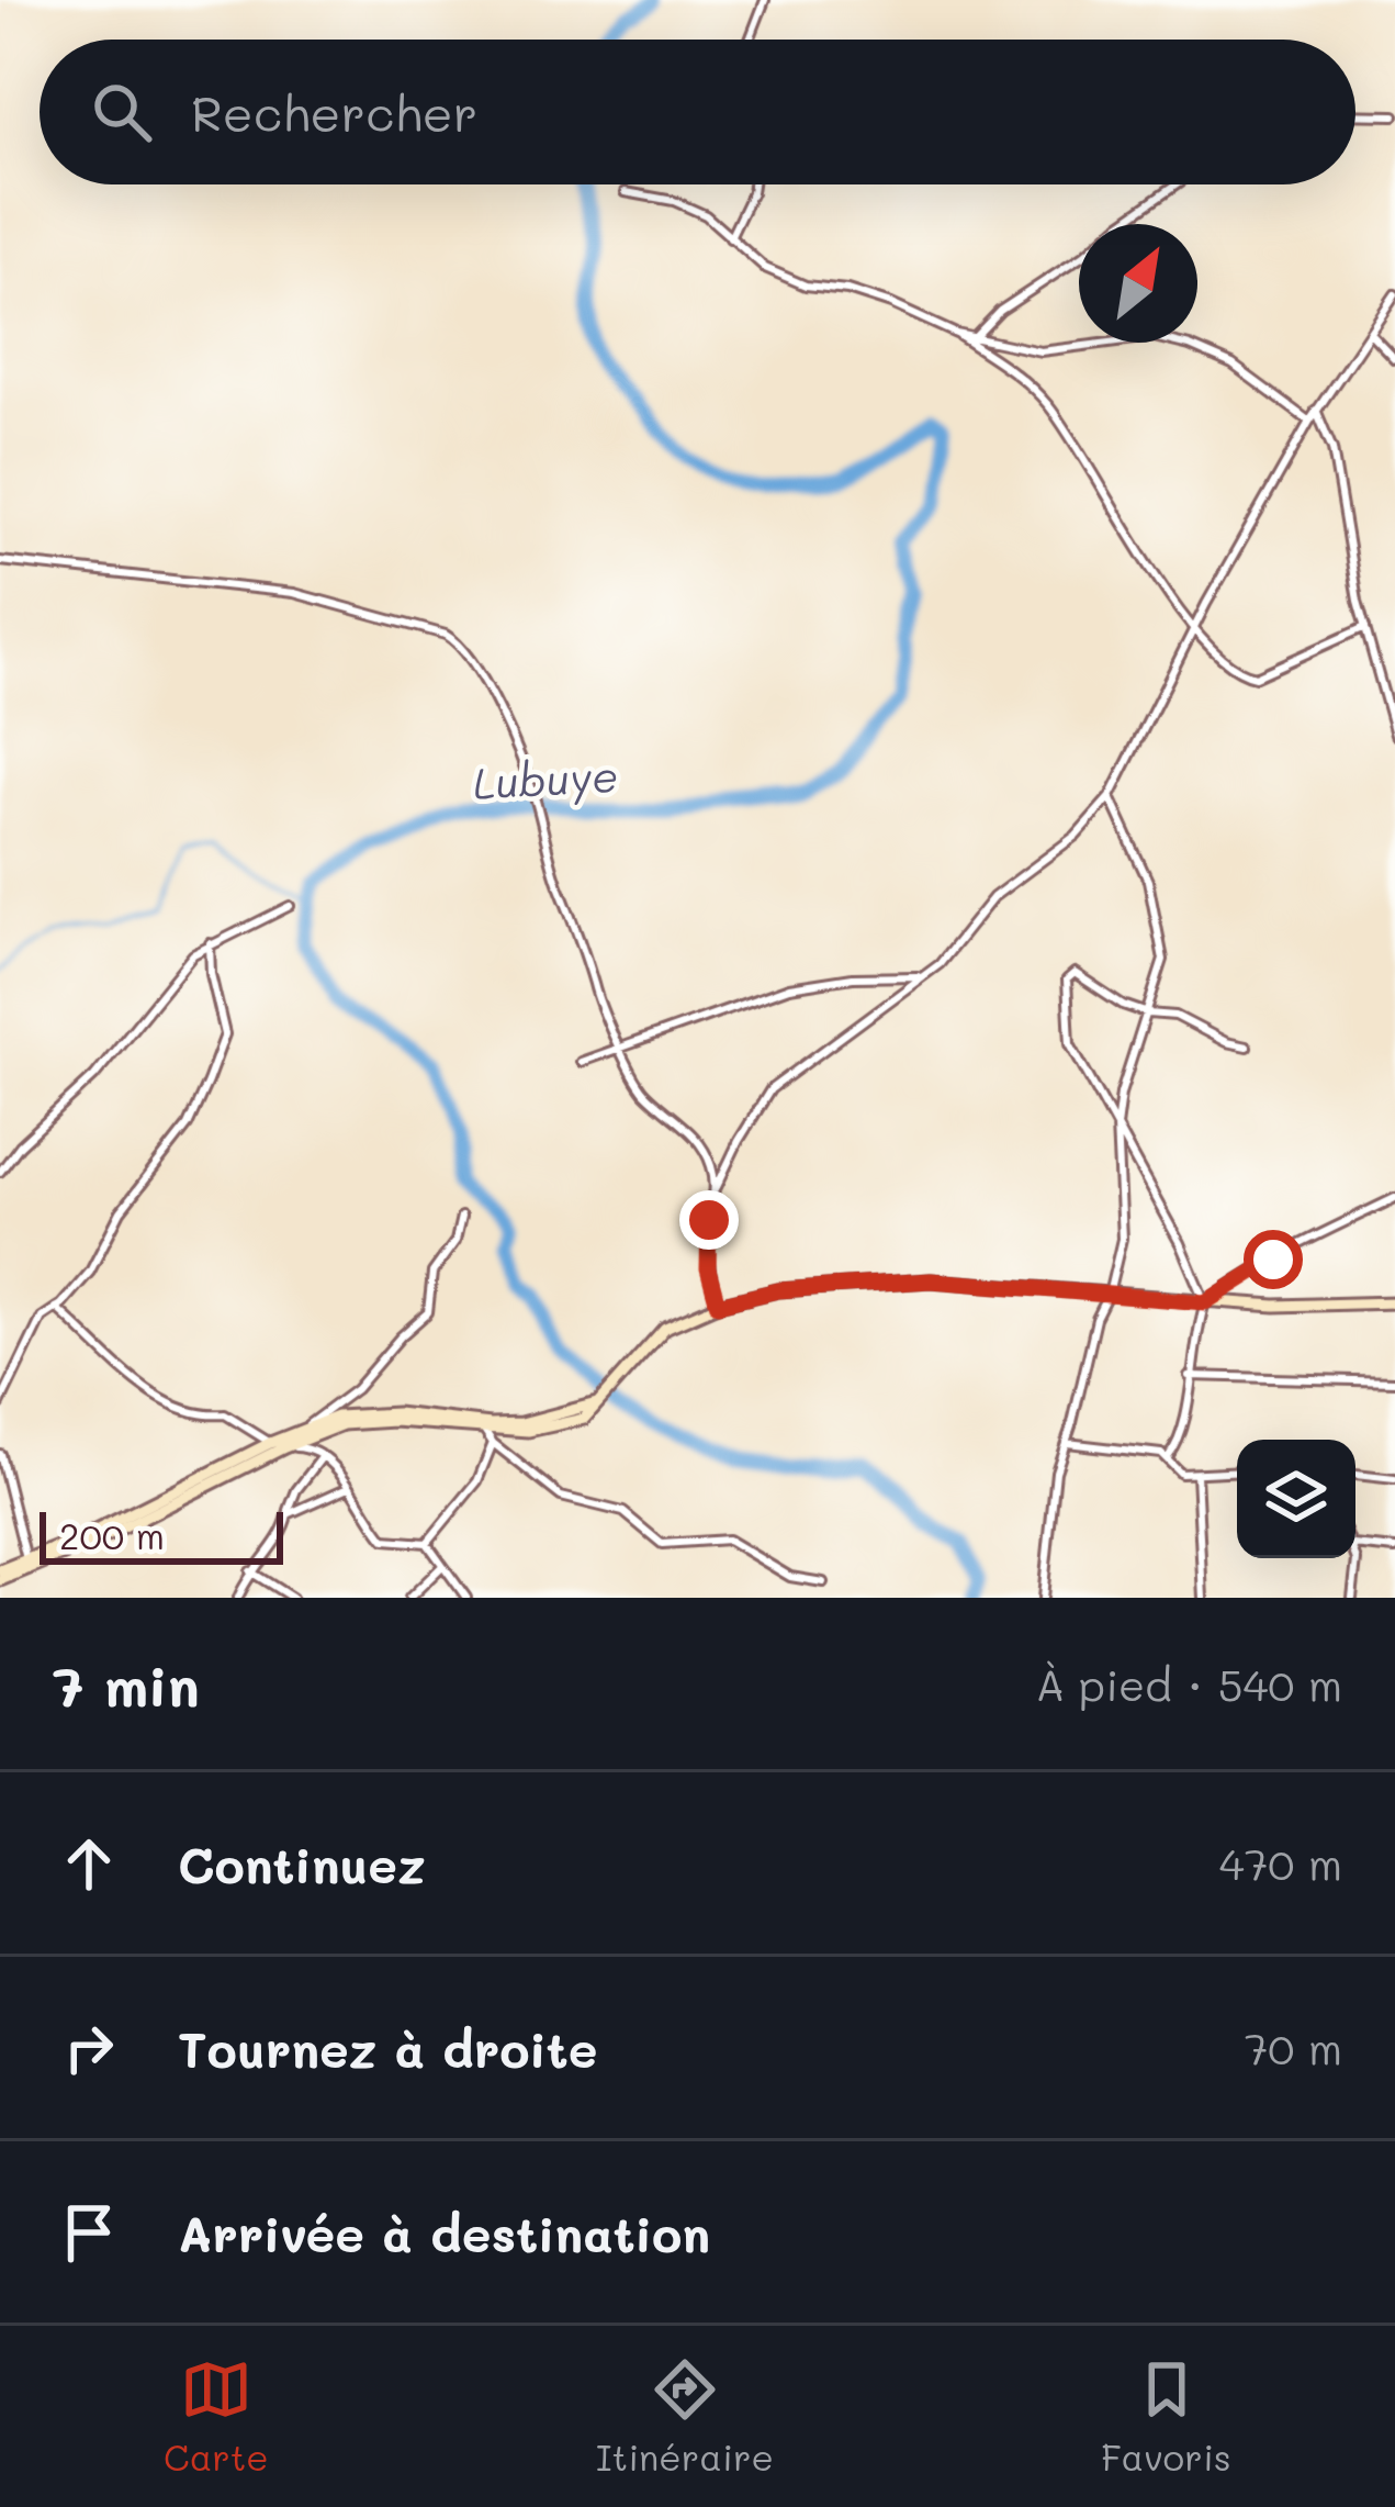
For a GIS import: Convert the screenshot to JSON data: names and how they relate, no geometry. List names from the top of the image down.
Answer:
{
  "water": ["Lubuye"],
  "scale_bar": "200 m",
  "north": "top right",
  "page": {
    "search": "Rechercher",
    "scale": "200 m",
    "heading": ["7 min", "À pied · 540 m"],
    "list": [
      ["Continuez", "470 m"],
      ["Tournez à droite", "70 m"],
      "Arrivée à destination"
    ],
    "nav": ["Carte", "Itinéraire", "Favoris"]
  }
}
